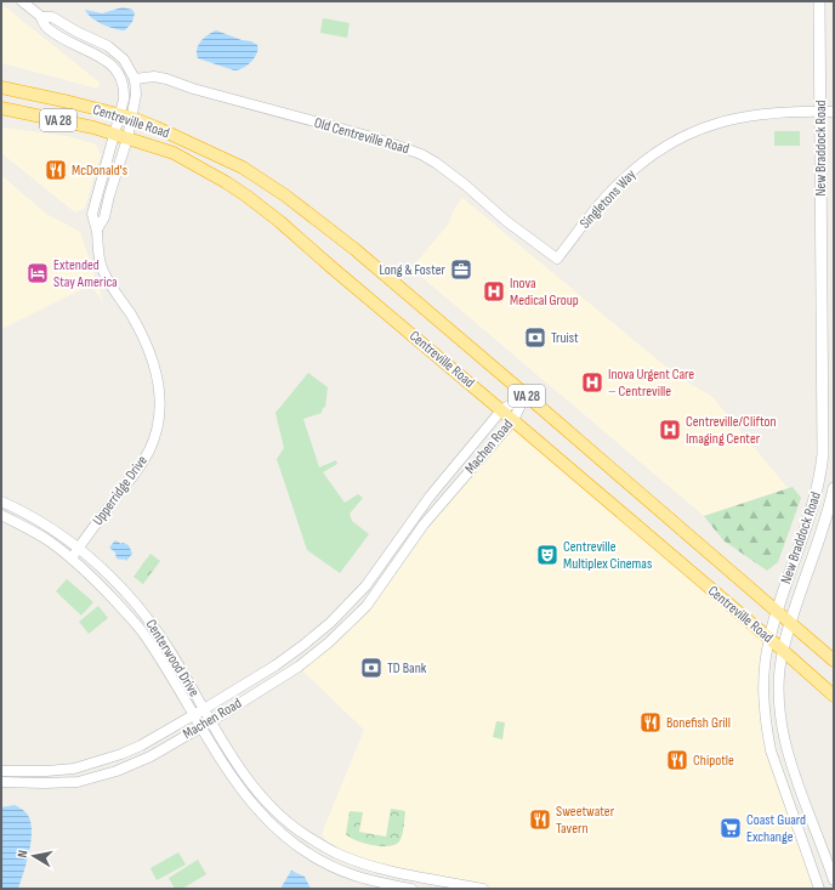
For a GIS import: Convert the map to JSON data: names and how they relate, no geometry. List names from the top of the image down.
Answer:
{
  "streets": {
    "highway": ["VA 28", "Centreville Road"],
    "main road": ["New Braddock Road"],
    "street": [
      "Old Centreville Road",
      "Singletons Way",
      "Machen Road",
      "Upperridge Drive",
      "Centerwood Drive"
    ]
  },
  "crossings": [
    ["Centreville Road", "New Braddock Road"],
    ["Centreville Road", "Machen Road"],
    ["Centreville Road", "Upperridge Drive"],
    ["Old Centreville Road", "Singletons Way"],
    ["New Braddock Road", "Singletons Way"],
    ["Machen Road", "Centerwood Drive"],
    ["Upperridge Drive", "Centerwood Drive"]
  ],
  "places": {
    "restaurant": [
      "McDonald's",
      "Bonefish Grill",
      "Chipotle",
      "Sweetwater Tavern"
    ],
    "office": ["Long & Foster"],
    "hotel": ["Extended Stay America"],
    "hospital": ["Inova Medical Group", "Inova Urgent Care – Centreville", "Centreville/Clifton Imaging Center"],
    "bank": ["Truist", "TD Bank"],
    "theatre": ["Centreville Multiplex Cinemas"],
    "supermarket": ["Coast Guard Exchange"]
  },
  "north": "left"
}
